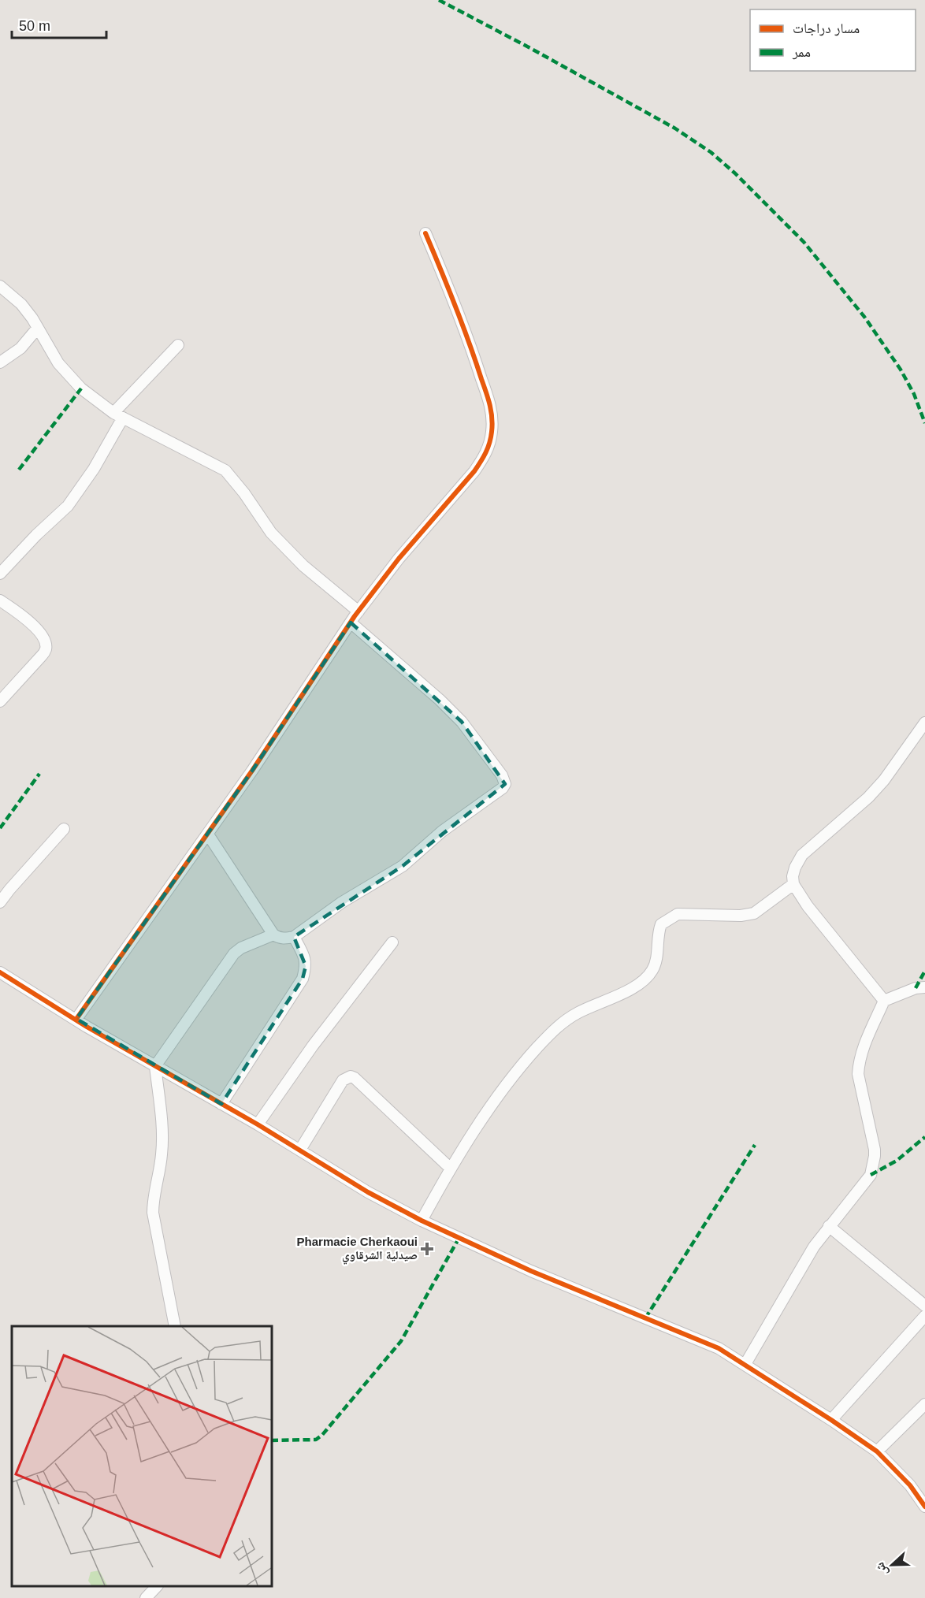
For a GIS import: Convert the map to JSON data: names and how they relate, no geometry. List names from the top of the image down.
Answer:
{
  "places": {
    "health": ["Pharmacie Cherkaoui صيدلية الشرقاوي"]
  },
  "legend": ["مسار دراجات", "ممر"],
  "scale_bar": "50 m",
  "north": "left"
}
